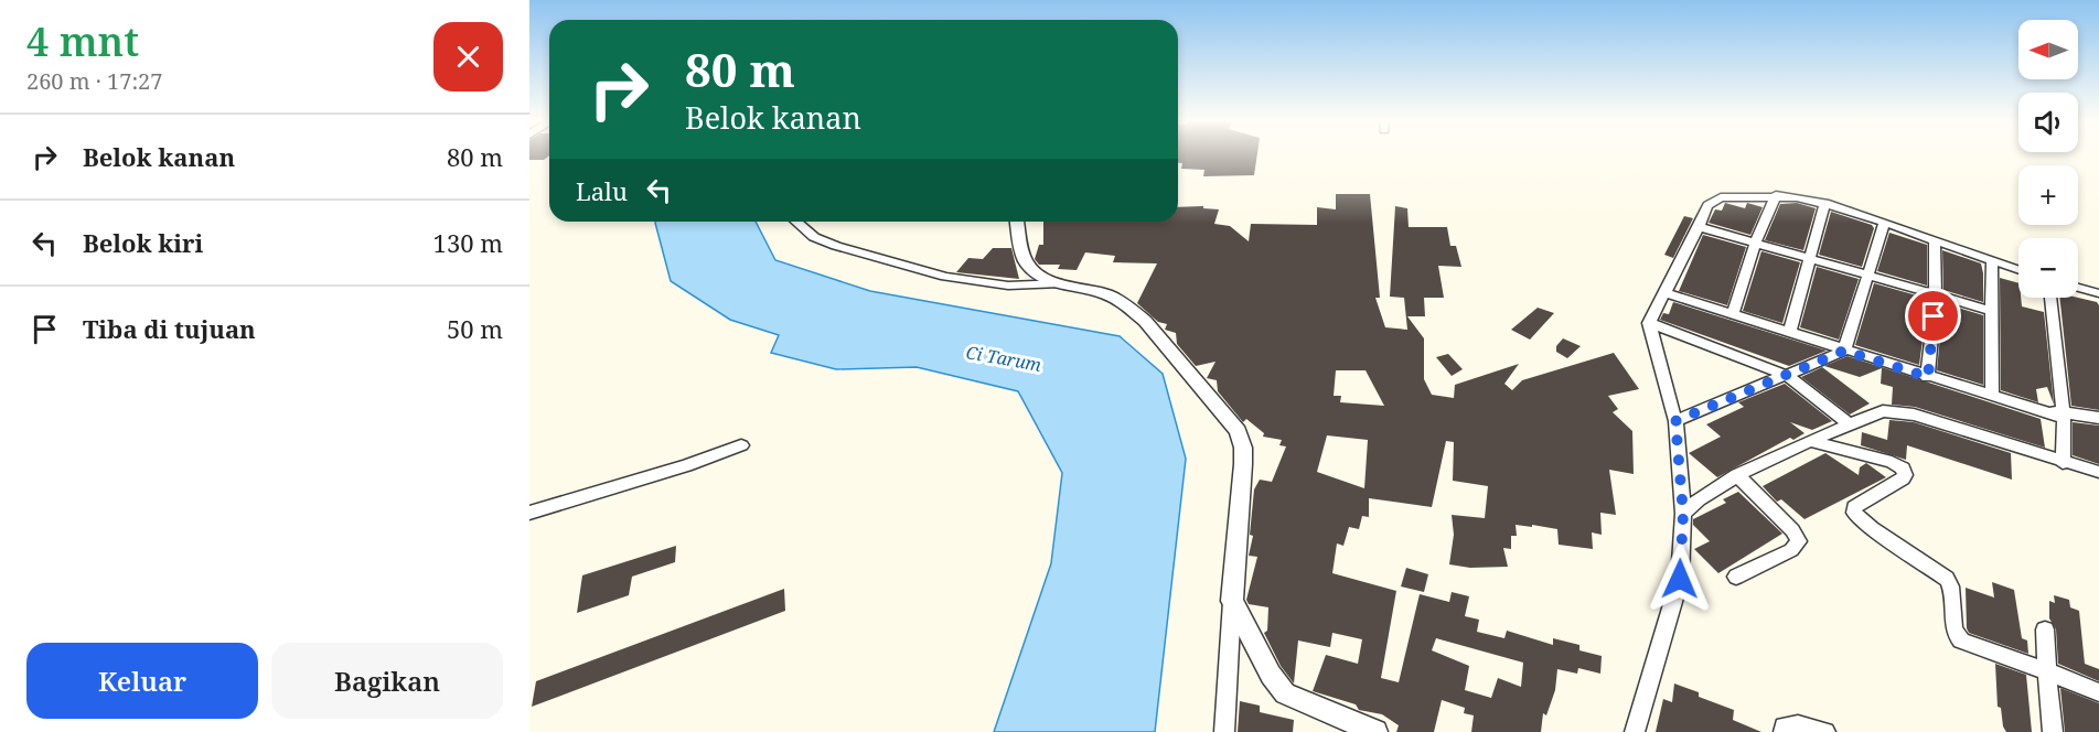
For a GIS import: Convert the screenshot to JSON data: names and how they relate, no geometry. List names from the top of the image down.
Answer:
{
  "water": ["Ci Tarum"],
  "north": "left",
  "page": {
    "heading": ["4 mnt", "260 m · 17:27"],
    "map_buttons": ["+", "−"],
    "turn": ["80 m", "Belok kanan"],
    "list": [
      {
        "name": "Belok kanan",
        "value": "80 m"
      },
      {
        "name": "Belok kiri",
        "value": "130 m"
      },
      {
        "name": "Tiba di tujuan",
        "value": "50 m"
      }
    ],
    "then": "Lalu",
    "buttons": ["Keluar", "Bagikan"]
  }
}
